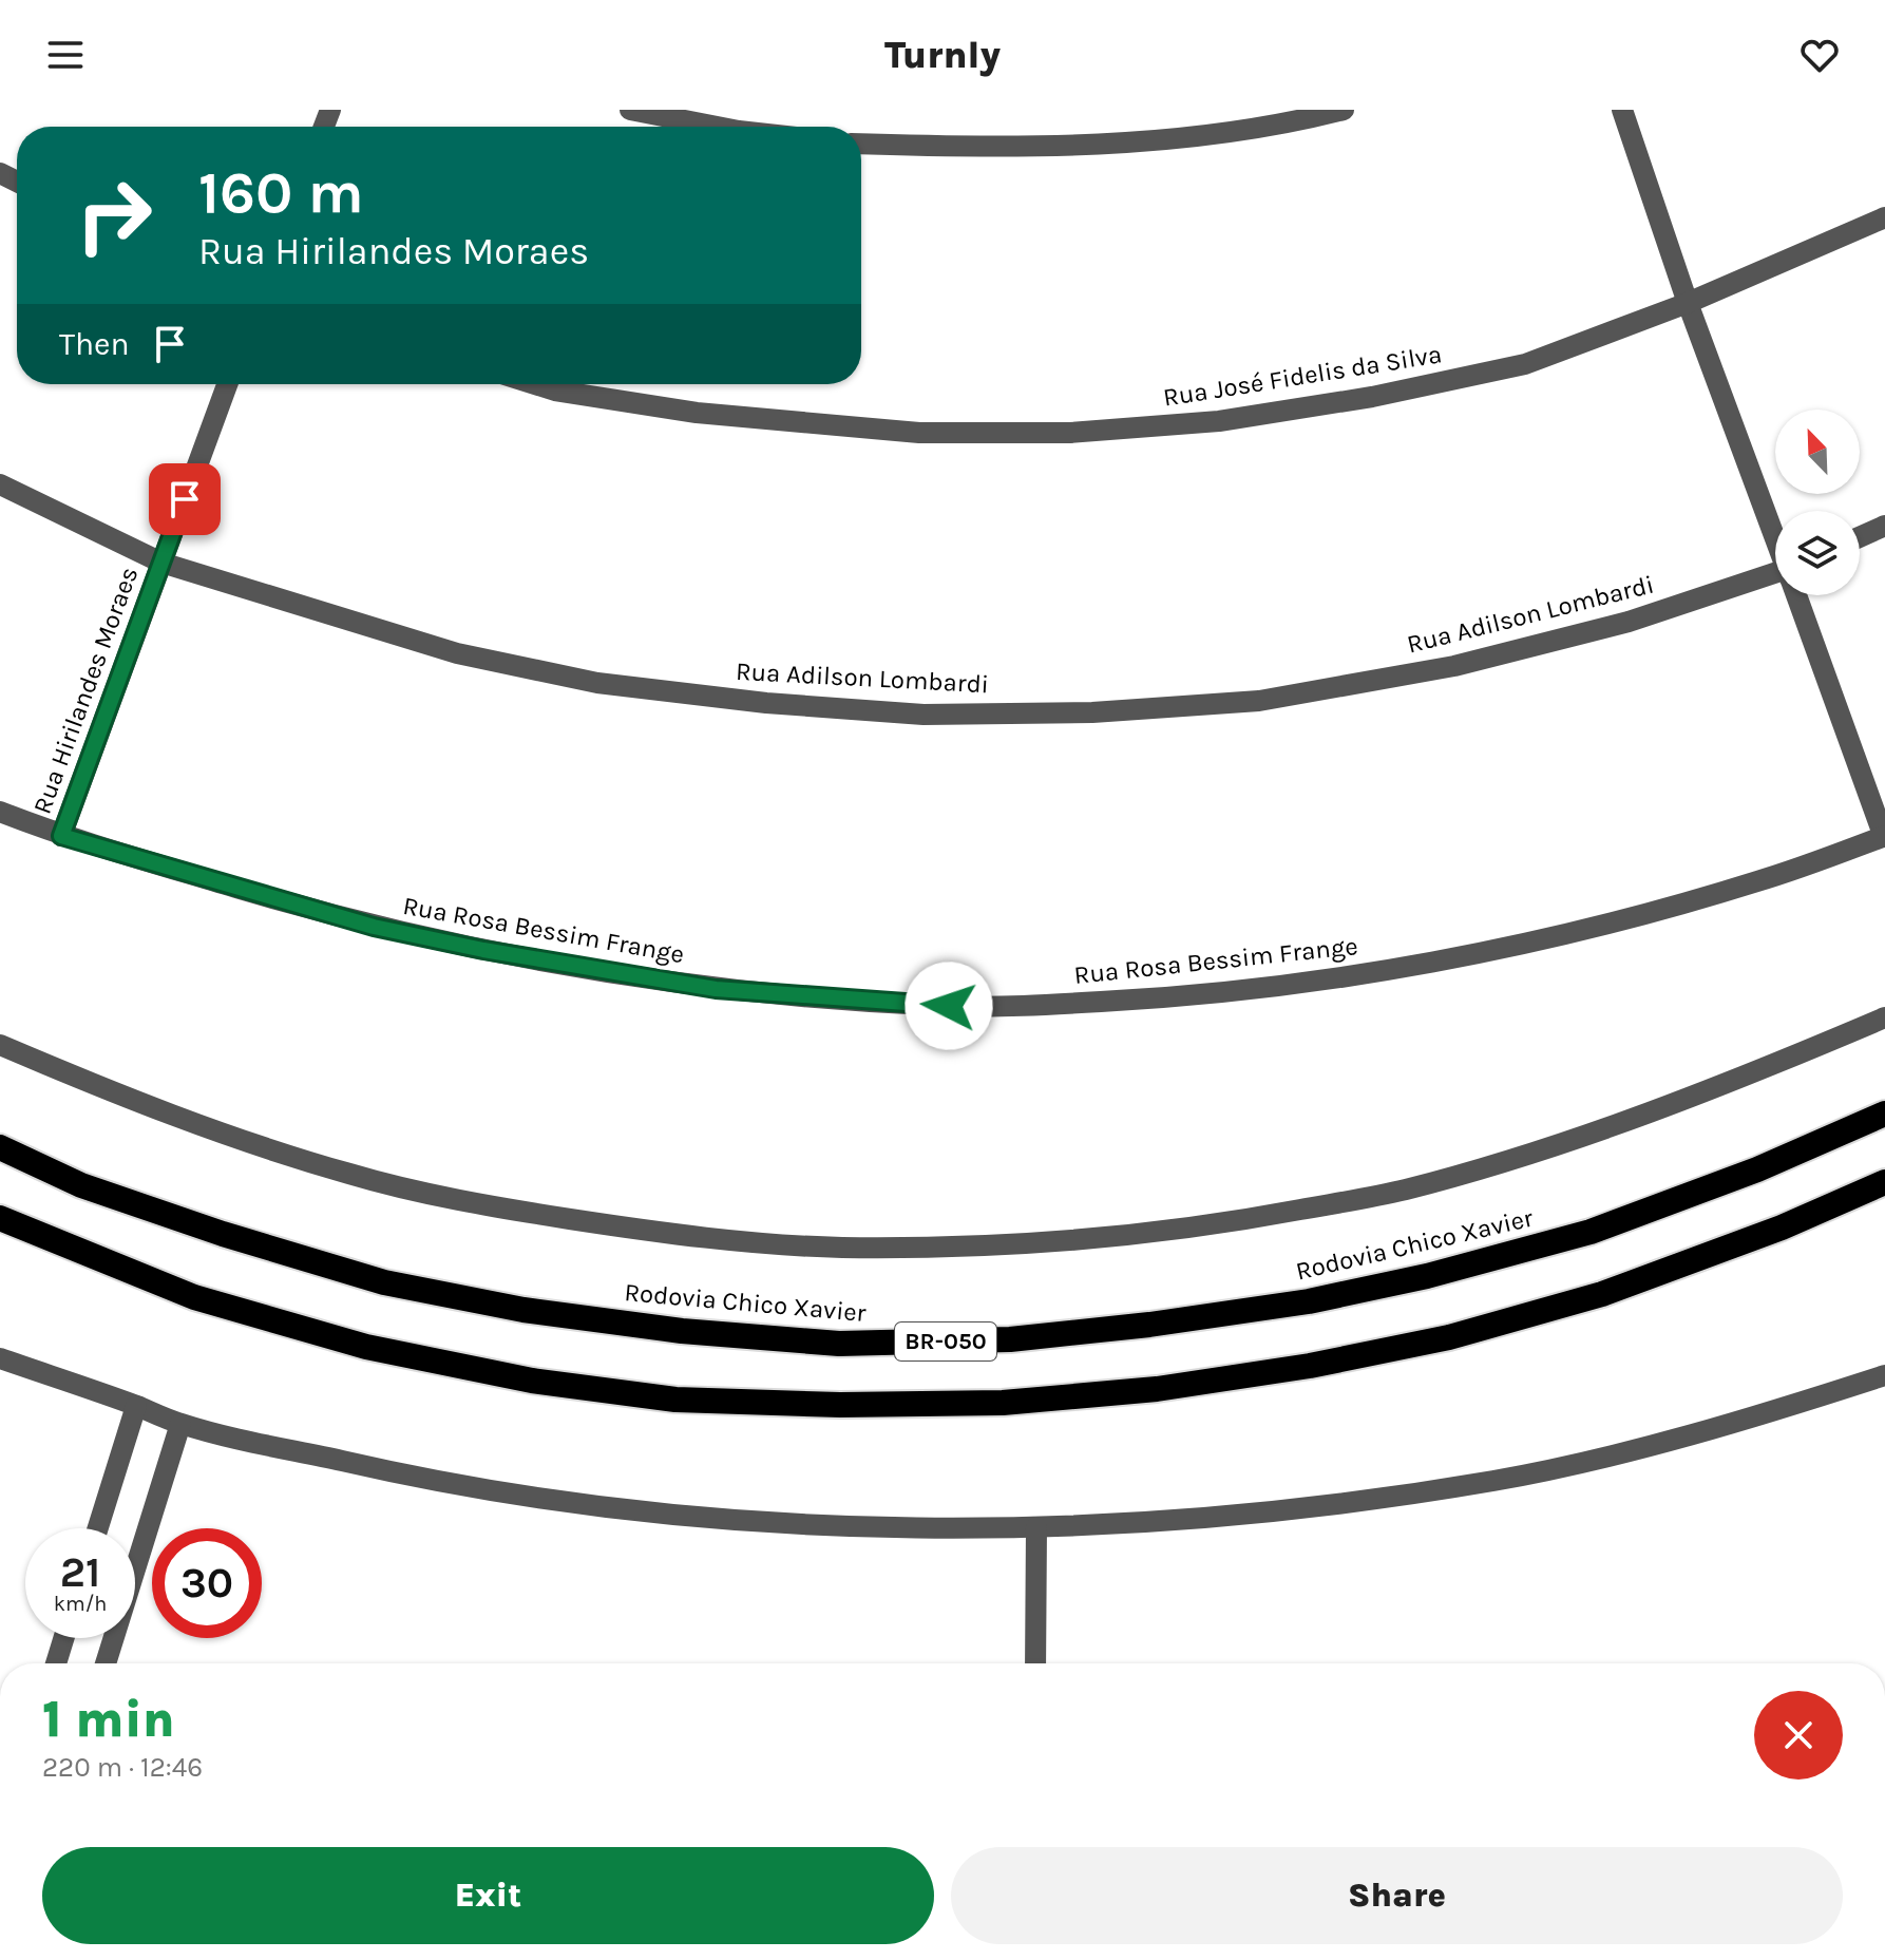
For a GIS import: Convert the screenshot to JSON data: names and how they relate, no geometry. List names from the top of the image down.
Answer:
{
  "streets": {
    "highway": ["Rodovia Chico Xavier", "BR-050"],
    "street": [
      "Rua José Fidelis da Silva",
      "Rua Adilson Lombardi",
      "Rua Hirilandes Moraes",
      "Rua Rosa Bessim Frange"
    ]
  },
  "crossings": [
    ["Rua Adilson Lombardi", "Rua Hirilandes Moraes"],
    ["Rua Hirilandes Moraes", "Rua Rosa Bessim Frange"]
  ],
  "north": "top left",
  "page": {
    "header": "Turnly",
    "turn": ["160 m", "Rua Hirilandes Moraes"],
    "then": "Then",
    "speed": "21 km/h",
    "limit": "30",
    "heading": ["1 min", "220 m · 12:46"],
    "buttons": ["Exit", "Share"]
  }
}
